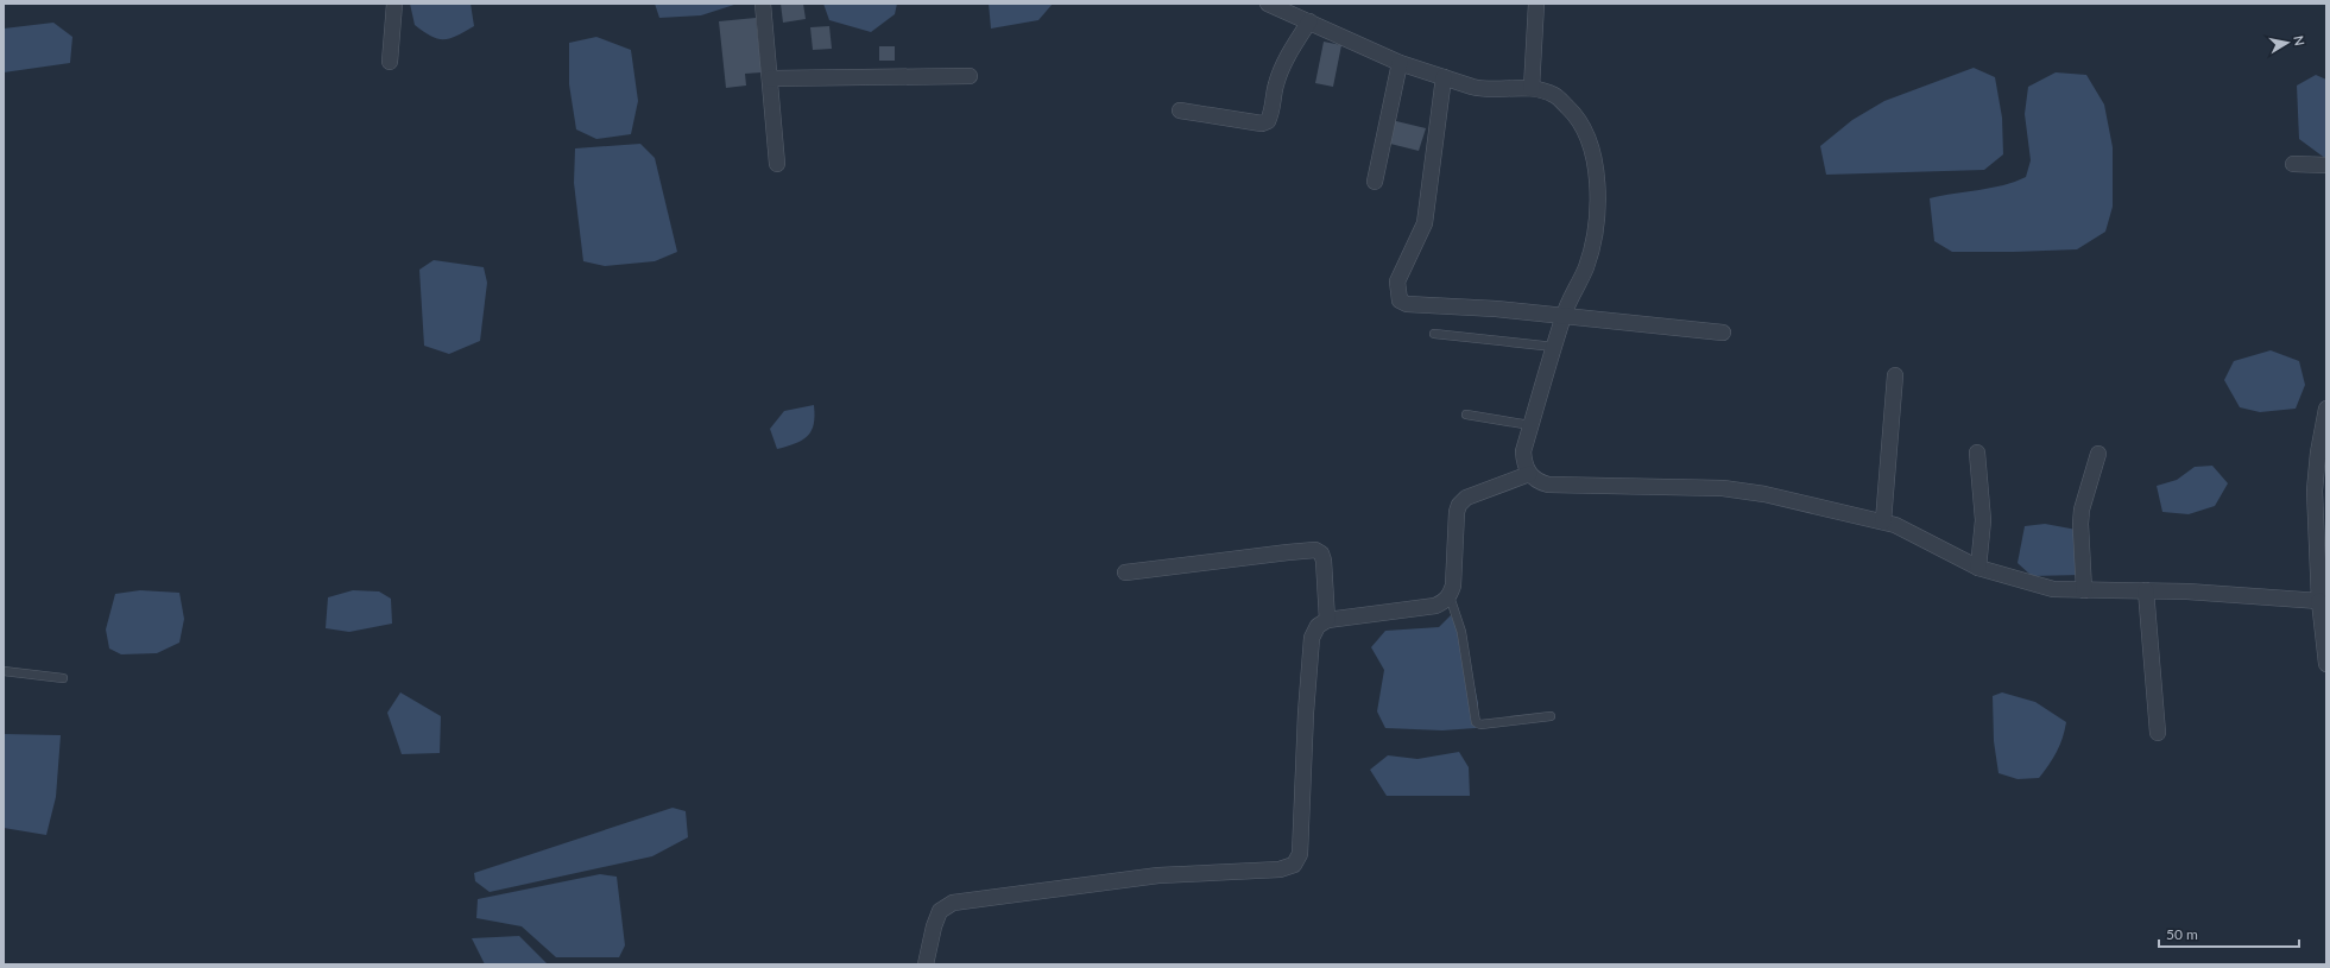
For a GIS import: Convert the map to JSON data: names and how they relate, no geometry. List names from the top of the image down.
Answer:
{
  "scale_bar": "50 m",
  "north": "right"
}
